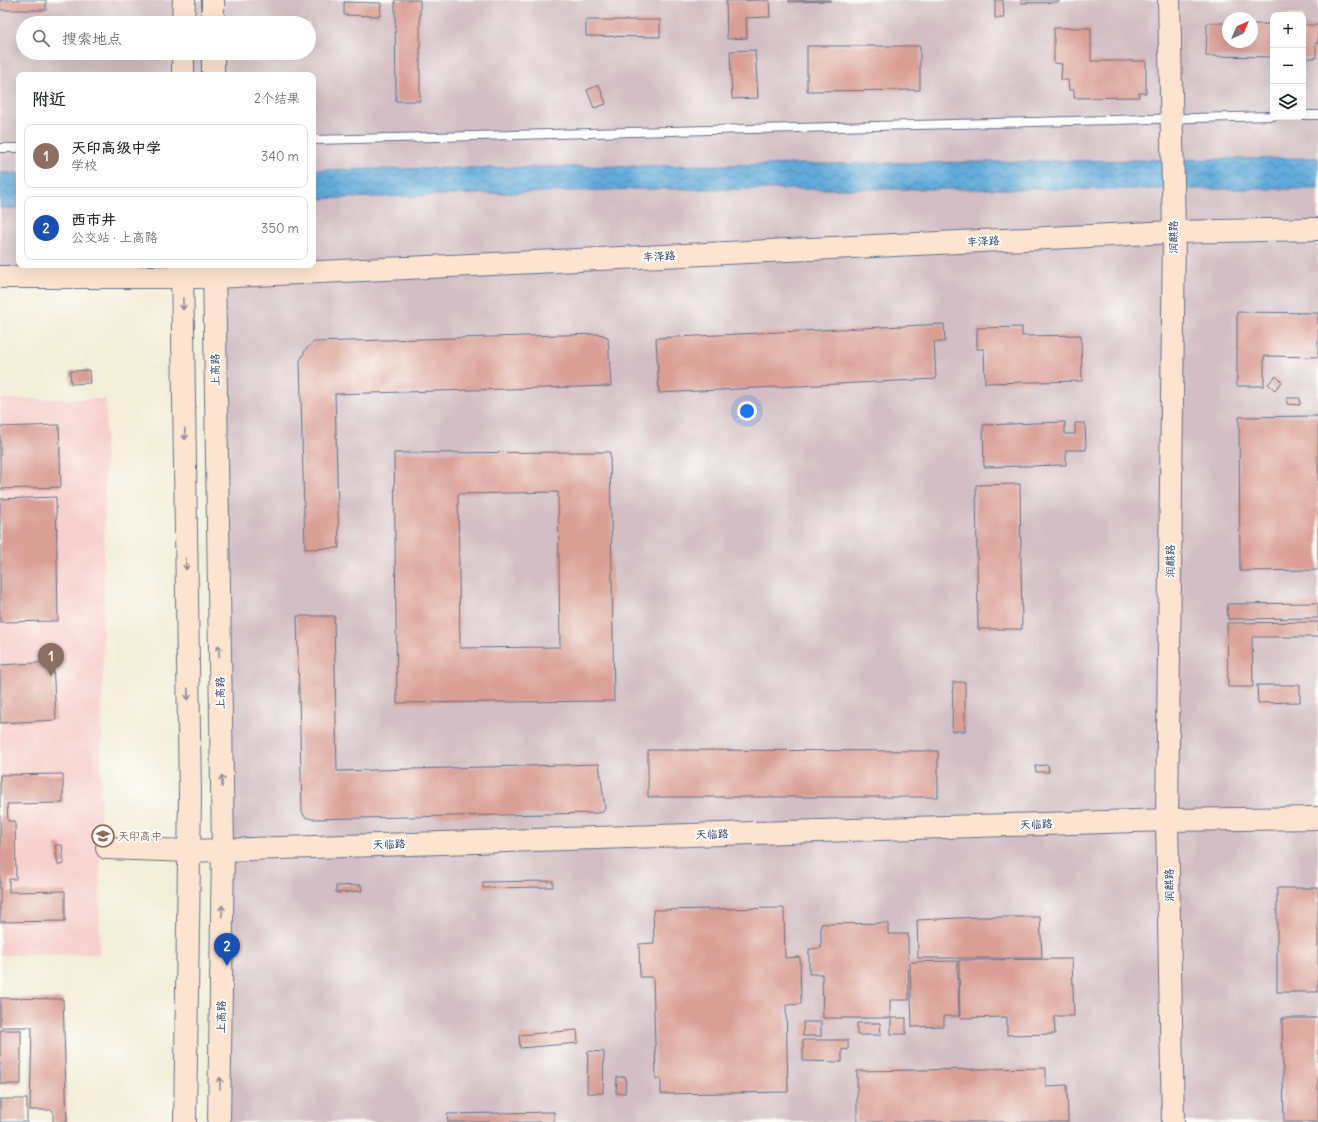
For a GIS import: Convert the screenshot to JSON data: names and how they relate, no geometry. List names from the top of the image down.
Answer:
{
  "streets": {
    "main road": [
      "润麒路",
      "丰泽路",
      "上高路",
      "天临路"
    ]
  },
  "crossings": [
    ["润麒路", "丰泽路"],
    ["润麒路", "天临路"],
    ["丰泽路", "上高路"],
    ["上高路", "天临路"]
  ],
  "places": {
    "school or university": ["天印高中"]
  },
  "north": "top right",
  "page": {
    "map_buttons": ["+", "−"],
    "search": "搜索地点",
    "heading": ["附近", "2个结果"],
    "list": [
      {
        "mark": "1",
        "name": "天印高级中学",
        "note": "学校",
        "value": "340 m"
      },
      {
        "mark": "2",
        "name": "西市井",
        "note": "公交站 · 上高路",
        "value": "350 m"
      }
    ],
    "pins": ["1", "2"]
  }
}
